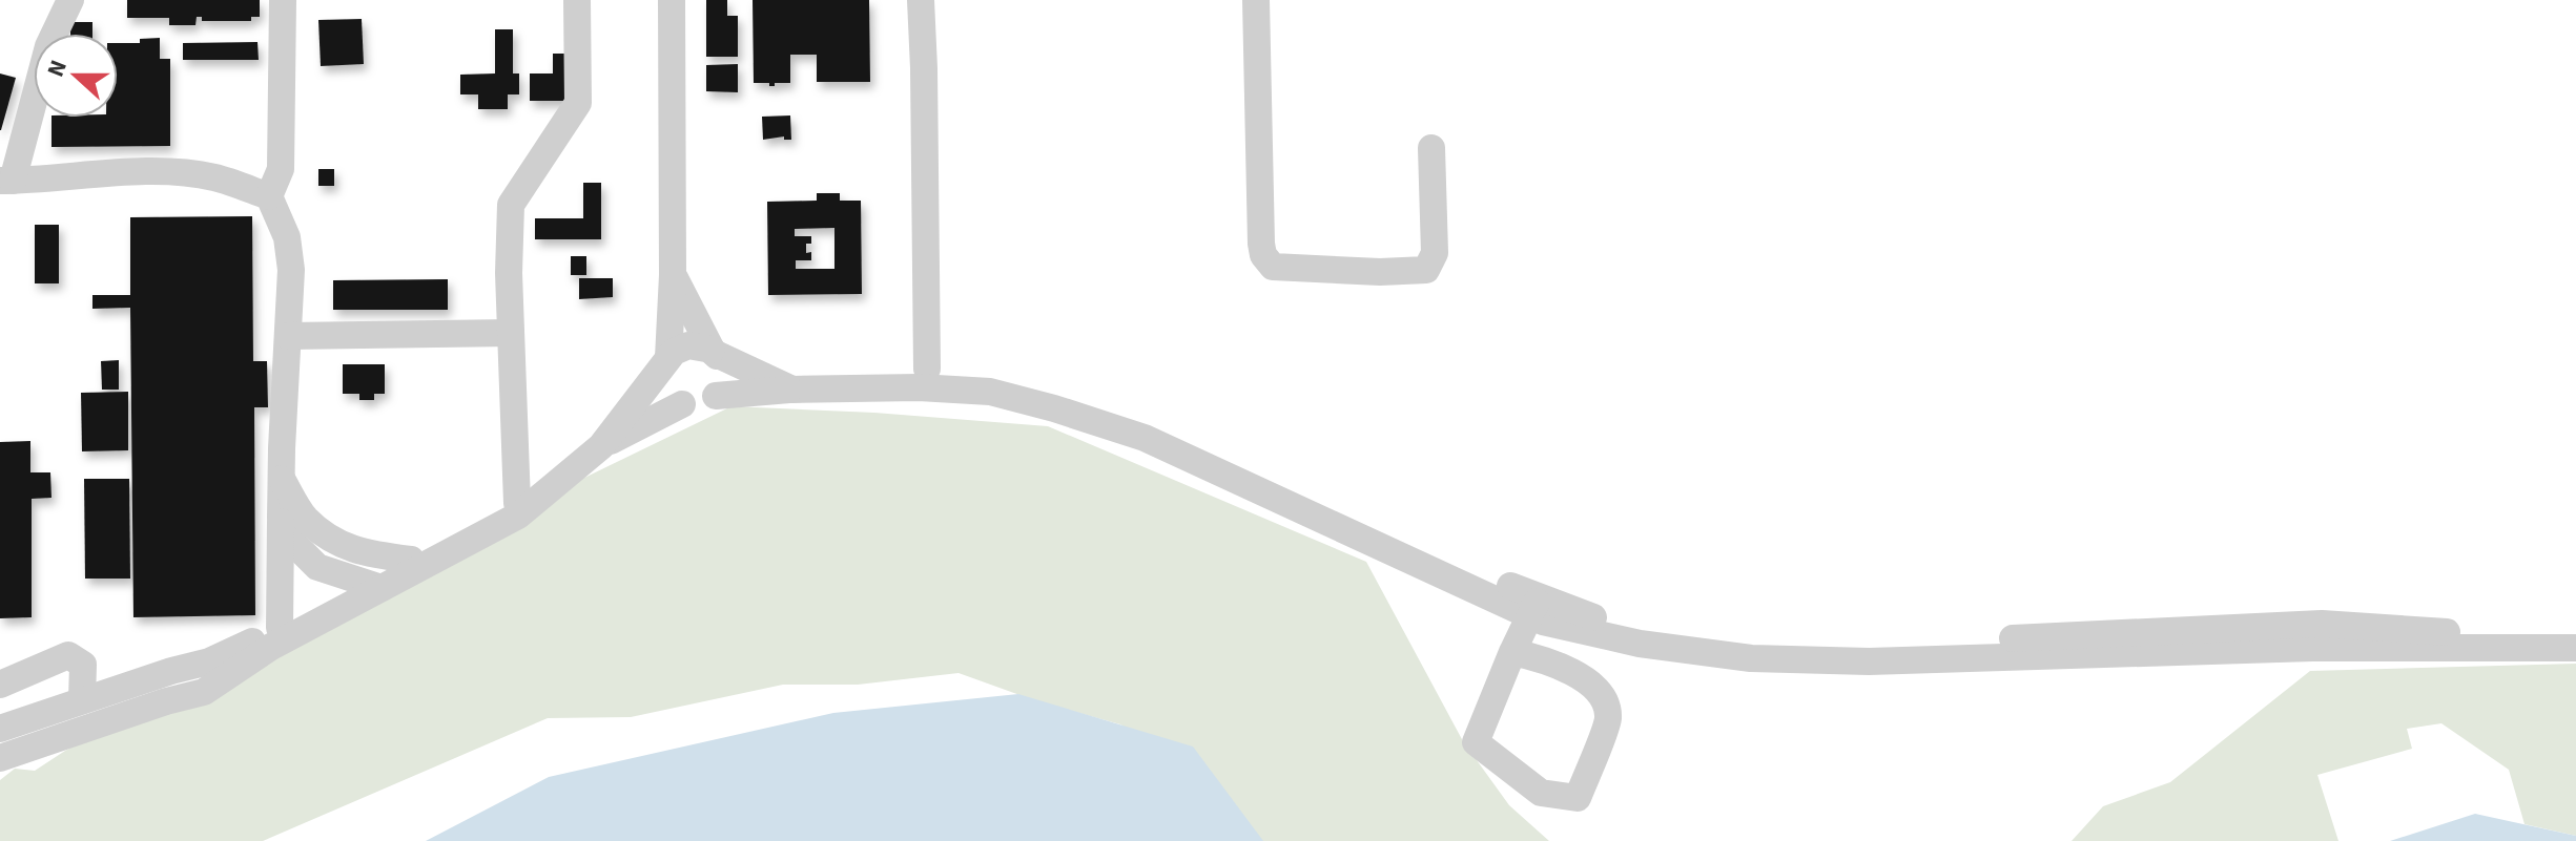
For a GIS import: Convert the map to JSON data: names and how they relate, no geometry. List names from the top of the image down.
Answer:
{
  "north": "left"
}
